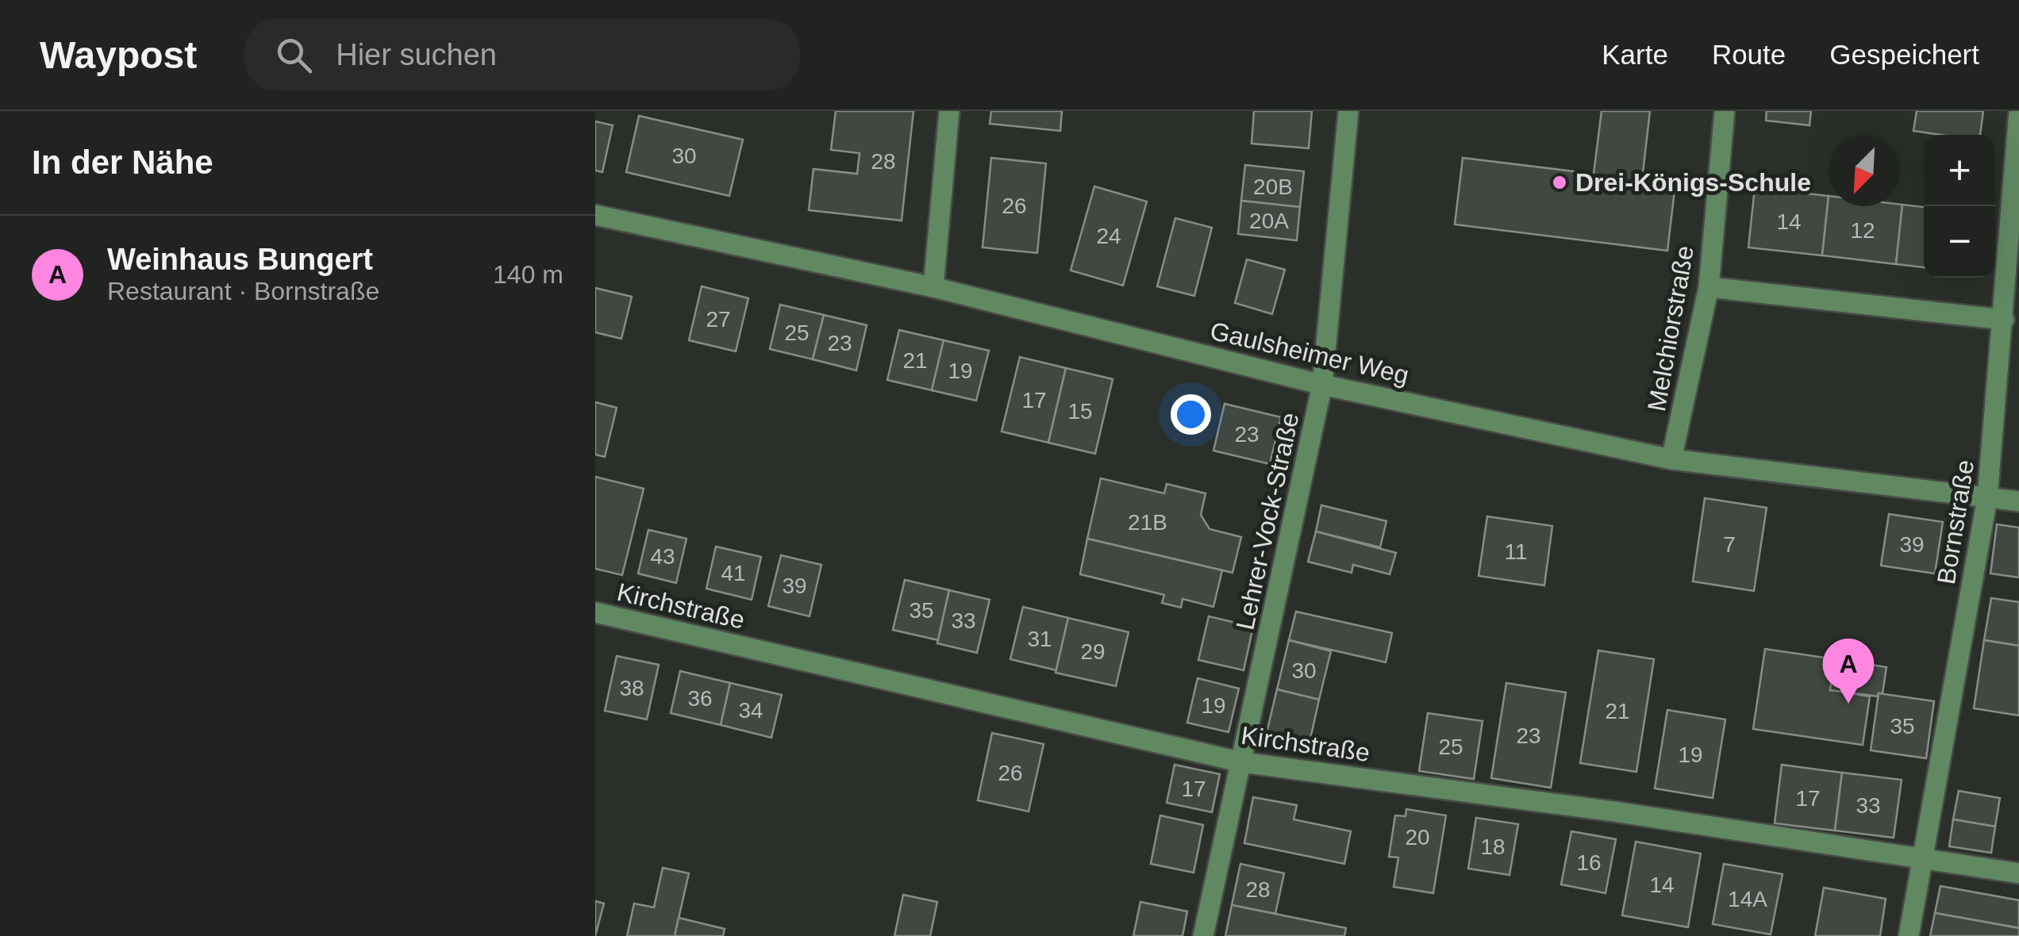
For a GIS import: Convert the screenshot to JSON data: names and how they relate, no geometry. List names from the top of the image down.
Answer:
{
  "streets": {
    "street": [
      "Melchiorstraße",
      "Gaulsheimer Weg",
      "Lehrer-Vock-Straße",
      "Bornstraße",
      "Kirchstraße"
    ]
  },
  "crossings": [
    ["Melchiorstraße", "Gaulsheimer Weg"],
    ["Gaulsheimer Weg", "Lehrer-Vock-Straße"],
    ["Gaulsheimer Weg", "Bornstraße"],
    ["Lehrer-Vock-Straße", "Kirchstraße"],
    ["Bornstraße", "Kirchstraße"]
  ],
  "places": ["Drei-Königs-Schule"],
  "house_numbers": [
    "30",
    "28",
    "20B",
    "26",
    "20A",
    "14",
    "12",
    "24",
    "27",
    "25",
    "23",
    "21",
    "19",
    "17",
    "15",
    "23",
    "21B",
    "7",
    "39",
    "11",
    "43",
    "41",
    "39",
    "35",
    "33",
    "31",
    "29",
    "30",
    "38",
    "36",
    "19",
    "34",
    "21",
    "35",
    "23",
    "25",
    "19",
    "26",
    "17",
    "17",
    "33",
    "20",
    "18",
    "16",
    "14",
    "28",
    "14A"
  ],
  "north": "bottom left",
  "page": {
    "header": "Waypost",
    "search": "Hier suchen",
    "nav": ["Karte", "Route", "Gespeichert"],
    "heading": "In der Nähe",
    "map_buttons": ["+", "−"],
    "list": [
      {
        "mark": "A",
        "name": "Weinhaus Bungert",
        "note": "Restaurant · Bornstraße",
        "value": "140 m"
      }
    ],
    "pins": "A"
  }
}
